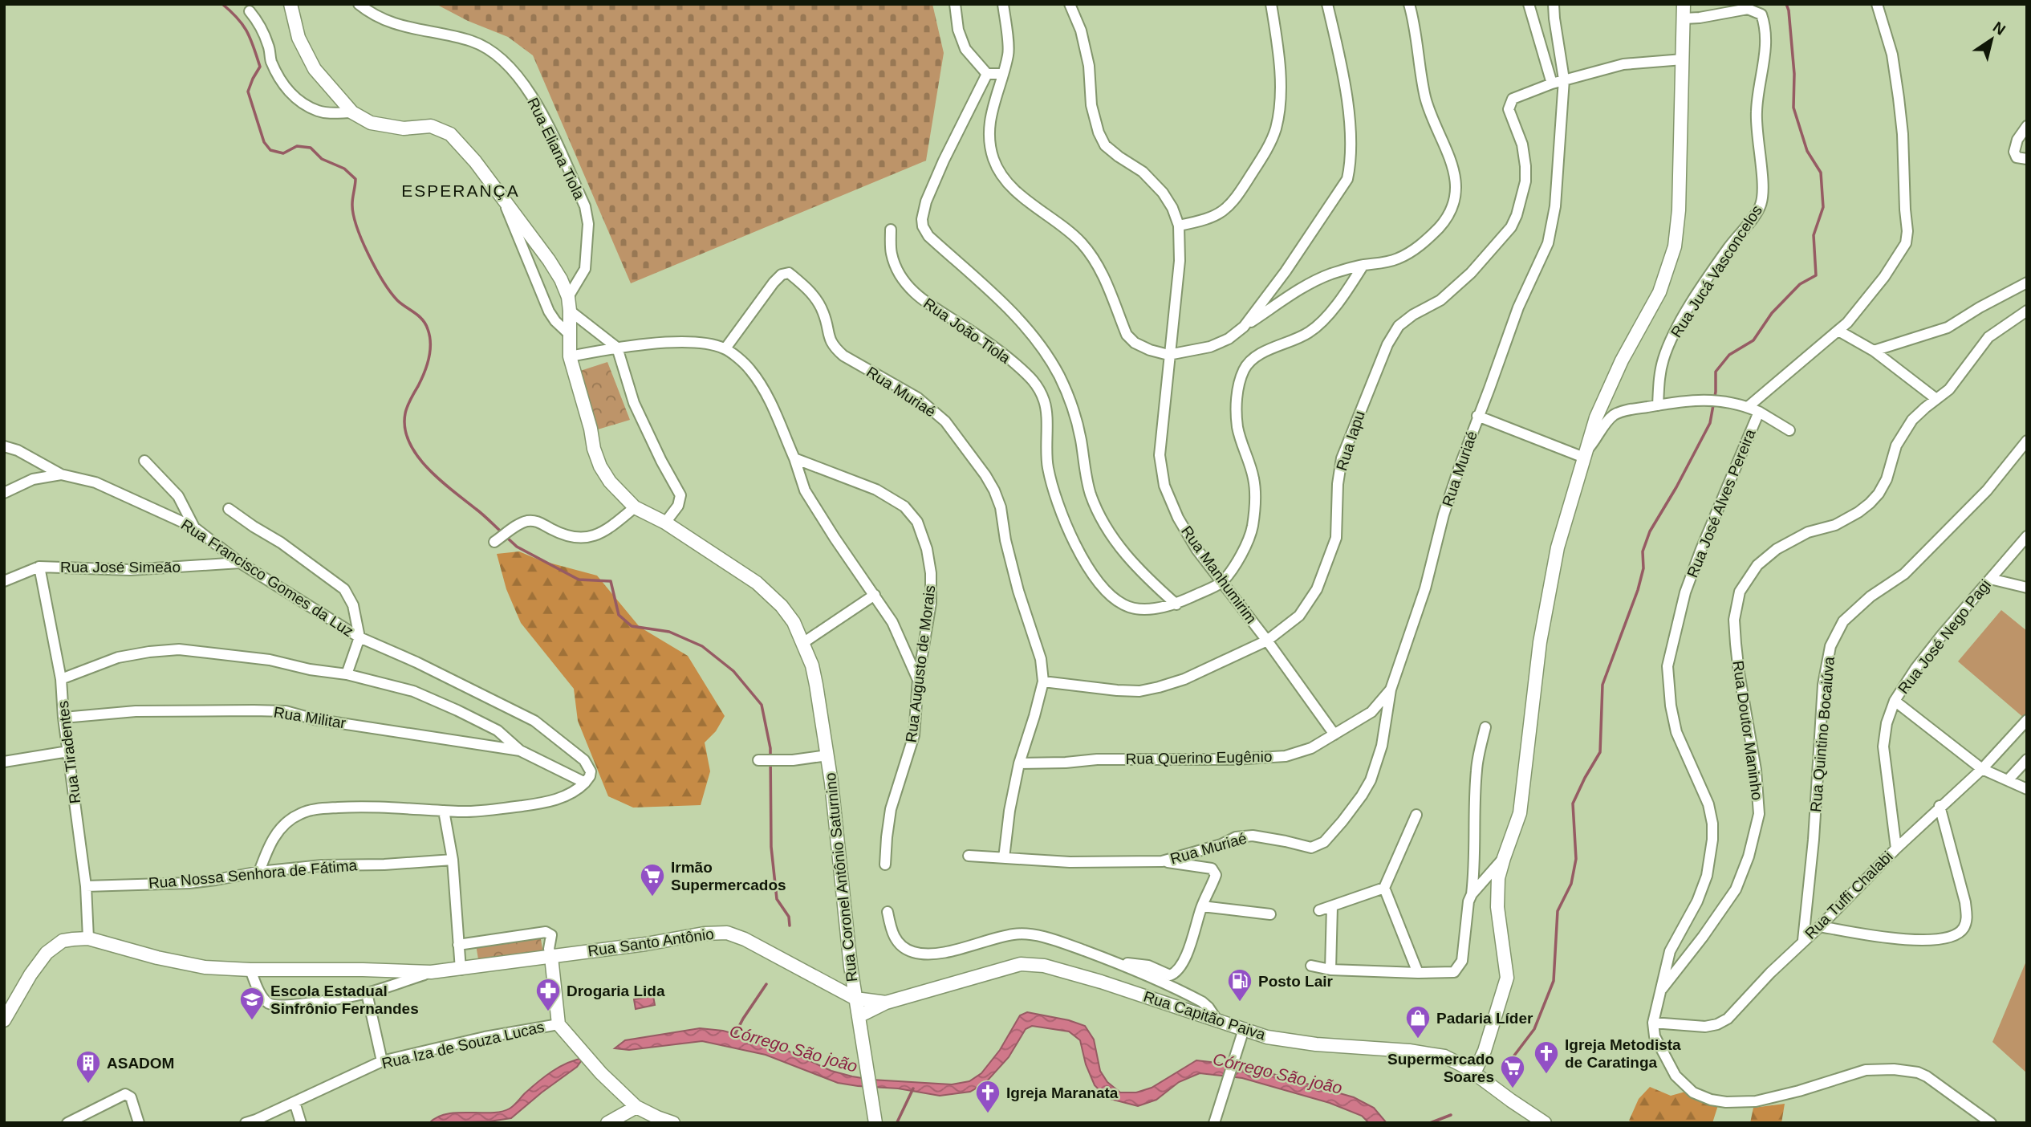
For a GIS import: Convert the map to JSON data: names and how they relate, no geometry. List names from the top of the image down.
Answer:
{
  "streets": {
    "street": [
      "Rua Eliana Tiola",
      "Rua Jucá Vasconcelos",
      "Rua João Tiola",
      "Rua Muriaé",
      "Rua Iapu",
      "Rua José Alves Pereira",
      "Rua José Simeão",
      "Rua Manhumirim",
      "Rua Francisco Gomes da Luz",
      "Rua José Nego Pagi",
      "Rua Augusto de Morais",
      "Rua Militar",
      "Rua Doutor Maninho",
      "Rua Quintino Bocaiúva",
      "Rua Tiradentes",
      "Rua Querino Eugênio",
      "Rua Nossa Senhora de Fátima",
      "Rua Coronel Antônio Saturnino",
      "Rua Tuffi Chalabi",
      "Rua Santo Antônio",
      "Rua Capitão Paiva",
      "Rua Iza de Souza Lucas"
    ]
  },
  "crossings": [
    ["Rua Eliana Tiola", "Rua Coronel Antônio Saturnino"],
    ["Rua João Tiola", "Rua Manhumirim"],
    ["Rua Muriaé", "Rua Iapu"],
    ["Rua Muriaé", "Rua Querino Eugênio"],
    ["Rua Iapu", "Rua Manhumirim"],
    ["Rua José Alves Pereira", "Rua Doutor Maninho"],
    ["Rua José Simeão", "Rua Francisco Gomes da Luz"],
    ["Rua José Simeão", "Rua Tiradentes"],
    ["Rua Manhumirim", "Rua Querino Eugênio"],
    ["Rua José Nego Pagi", "Rua Tuffi Chalabi"],
    ["Rua Militar", "Rua Tiradentes"],
    ["Rua Doutor Maninho", "Rua Tuffi Chalabi"],
    ["Rua Quintino Bocaiúva", "Rua Tuffi Chalabi"],
    ["Rua Tiradentes", "Rua Nossa Senhora de Fátima"],
    ["Rua Tiradentes", "Rua Santo Antônio"],
    ["Rua Coronel Antônio Saturnino", "Rua Santo Antônio"]
  ],
  "districts": ["ESPERANÇA"],
  "water": ["Córrego São joão"],
  "places": {
    "supermarket": ["Irmão Supermercados", "Supermercado Soares"],
    "fuel station": ["Posto Lair"],
    "pharmacy": ["Drogaria Lida"],
    "school or university": ["Escola Estadual Sinfrônio Fernandes"],
    "shop": ["Padaria Líder"],
    "church": ["Igreja Metodista de Caratinga", "Igreja Maranata"],
    "building": ["ASADOM"]
  },
  "north": "top right"
}
